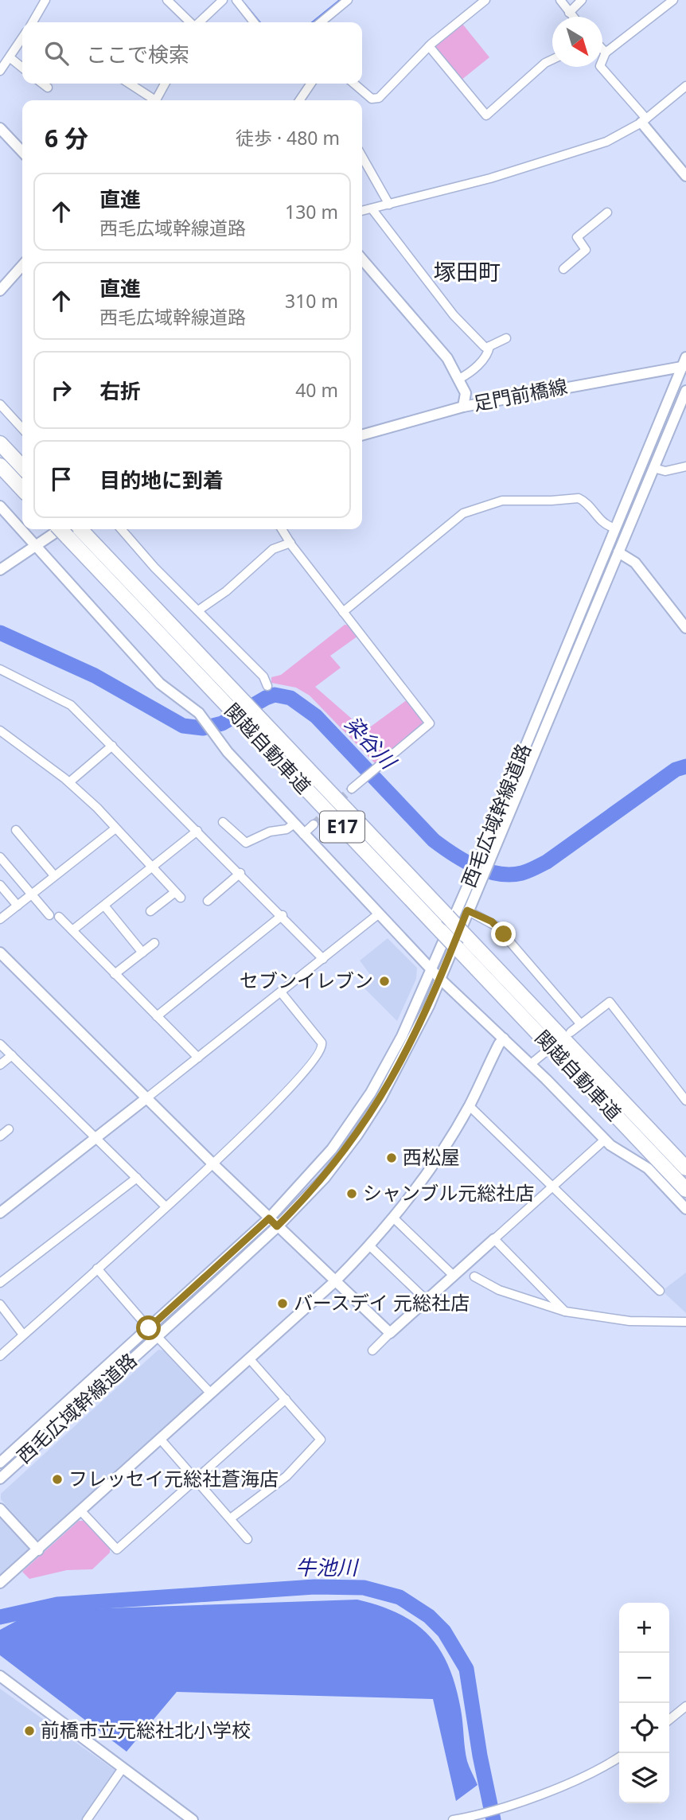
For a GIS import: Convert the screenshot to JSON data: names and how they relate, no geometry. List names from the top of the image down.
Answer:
{
  "streets": {
    "highway": ["関越自動車道", "E17"],
    "street": ["足門前橋線", "西毛広域幹線道路"]
  },
  "crossings": [
    ["足門前橋線", "西毛広域幹線道路"]
  ],
  "districts": ["塚田町"],
  "water": ["染谷川", "牛池川"],
  "places": [
    "セブンイレブン",
    "西松屋",
    "シャンブル元総社店",
    "バースデイ 元総社店",
    "フレッセイ元総社蒼海店",
    "前橋市立元総社北小学校"
  ],
  "north": "bottom right",
  "page": {
    "search": "ここで検索",
    "heading": ["6 分", "徒歩 · 480 m"],
    "list": [
      ["直進", "西毛広域幹線道路", "130 m"],
      ["直進", "西毛広域幹線道路", "310 m"],
      ["右折", "40 m"],
      "目的地に到着"
    ],
    "map_buttons": ["+", "−"]
  }
}
